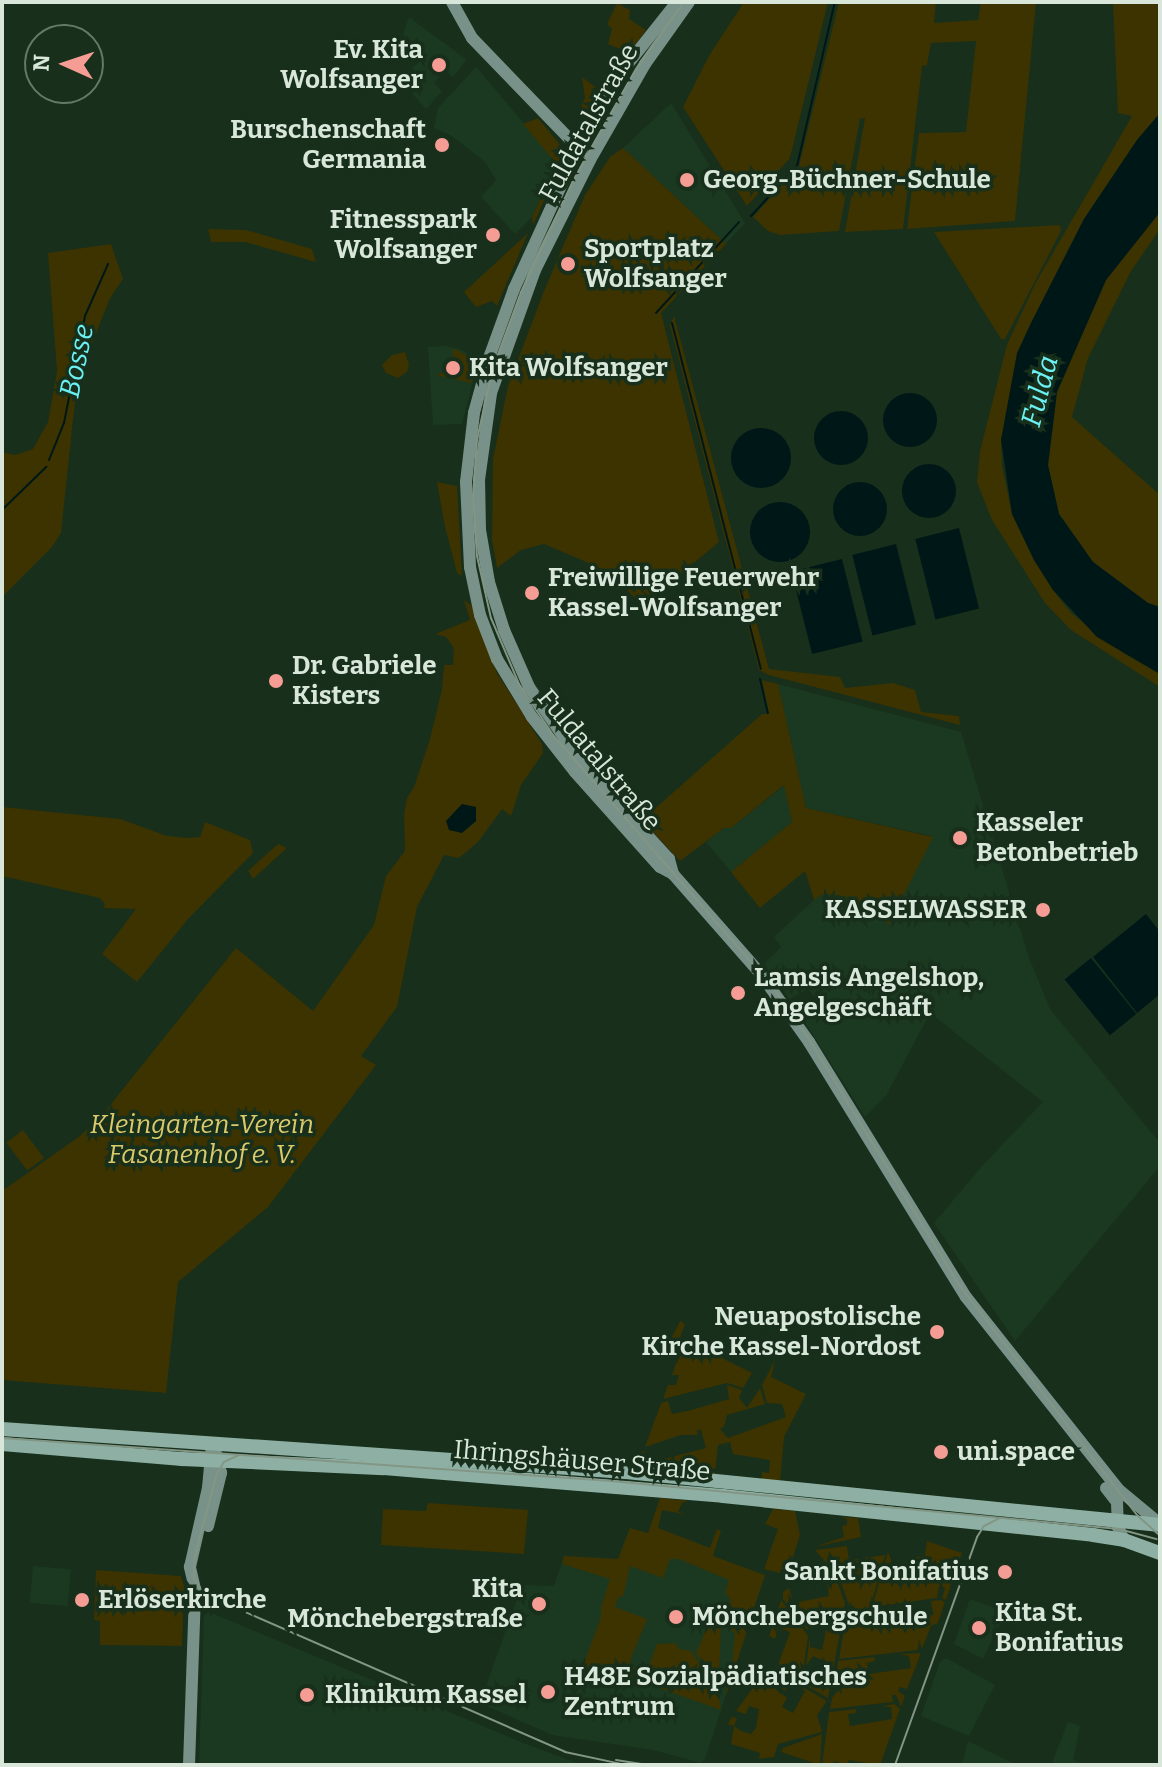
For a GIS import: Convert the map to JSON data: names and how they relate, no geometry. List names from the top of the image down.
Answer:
{
  "streets": {
    "main road": ["Fuldatalstraße", "Ihringshäuser Straße"]
  },
  "crossings": [
    ["Fuldatalstraße", "Ihringshäuser Straße"]
  ],
  "water": ["Bosse", "Fulda"],
  "parks": ["Kleingarten-Verein Fasanenhof e. V."],
  "places": [
    "Ev. Kita Wolfsanger",
    "Burschenschaft Germania",
    "Georg-Büchner-Schule",
    "Fitnesspark Wolfsanger",
    "Sportplatz Wolfsanger",
    "Kita Wolfsanger",
    "Freiwillige Feuerwehr Kassel-Wolfsanger",
    "Dr. Gabriele Kisters",
    "Kasseler Betonbetrieb",
    "KASSELWASSER",
    "Lamsis Angelshop, Angelgeschäft",
    "Neuapostolische Kirche Kassel-Nordost",
    "uni.space",
    "Sankt Bonifatius",
    "Erlöserkirche",
    "Kita Mönchebergstraße",
    "Mönchebergschule",
    "Kita St. Bonifatius",
    "H48E Sozialpädiatisches Zentrum",
    "Klinikum Kassel"
  ],
  "north": "left"
}
